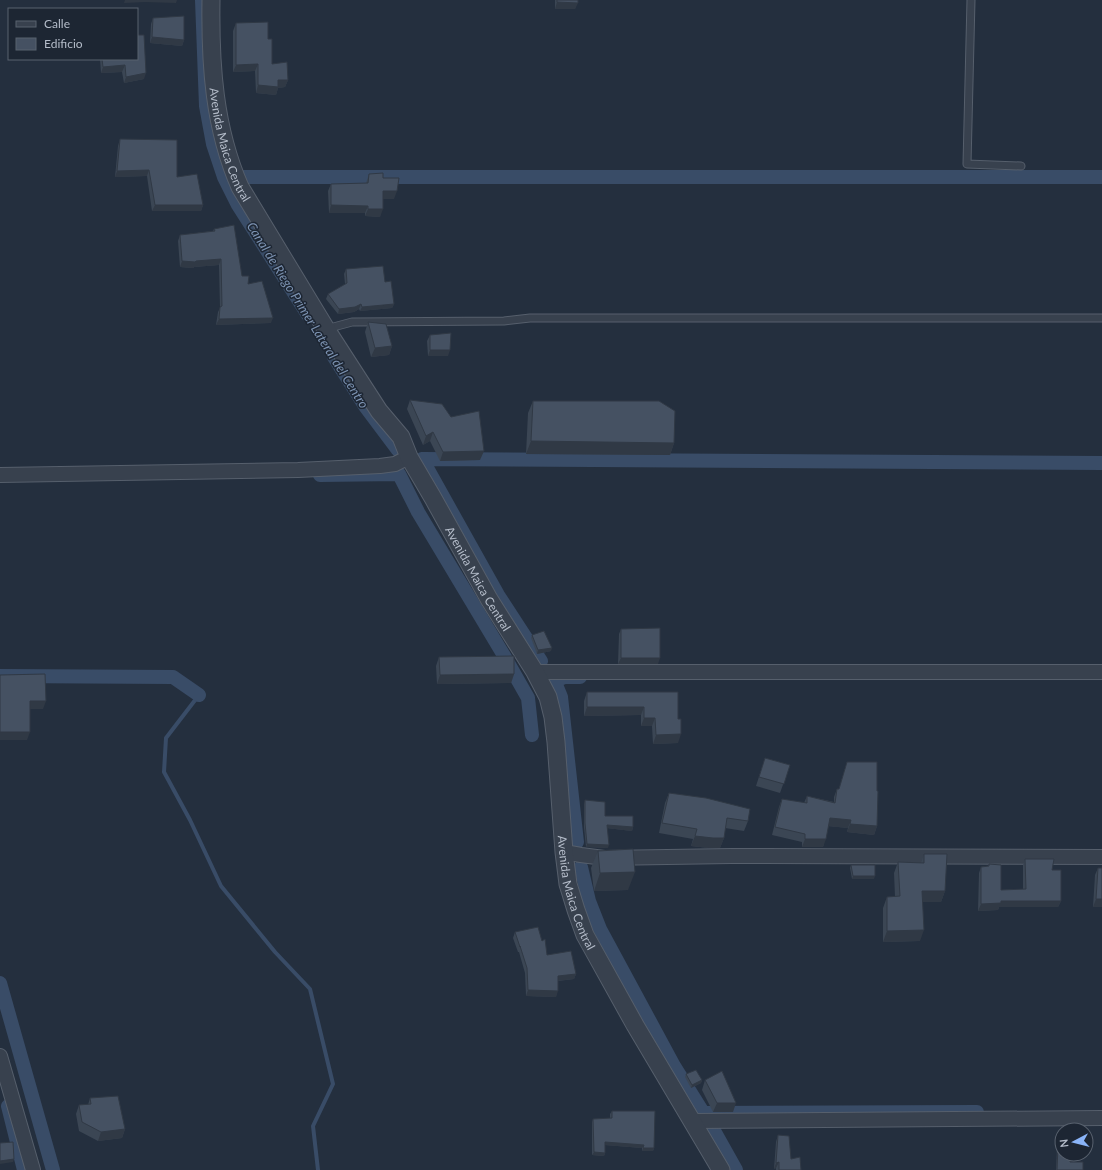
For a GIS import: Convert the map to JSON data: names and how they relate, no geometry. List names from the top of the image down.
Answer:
{
  "streets": {
    "street": ["Avenida Maica Central"]
  },
  "water": ["Canal de Riego Primer Lateral del Centro"],
  "legend": ["Calle", "Edificio"],
  "north": "left"
}
